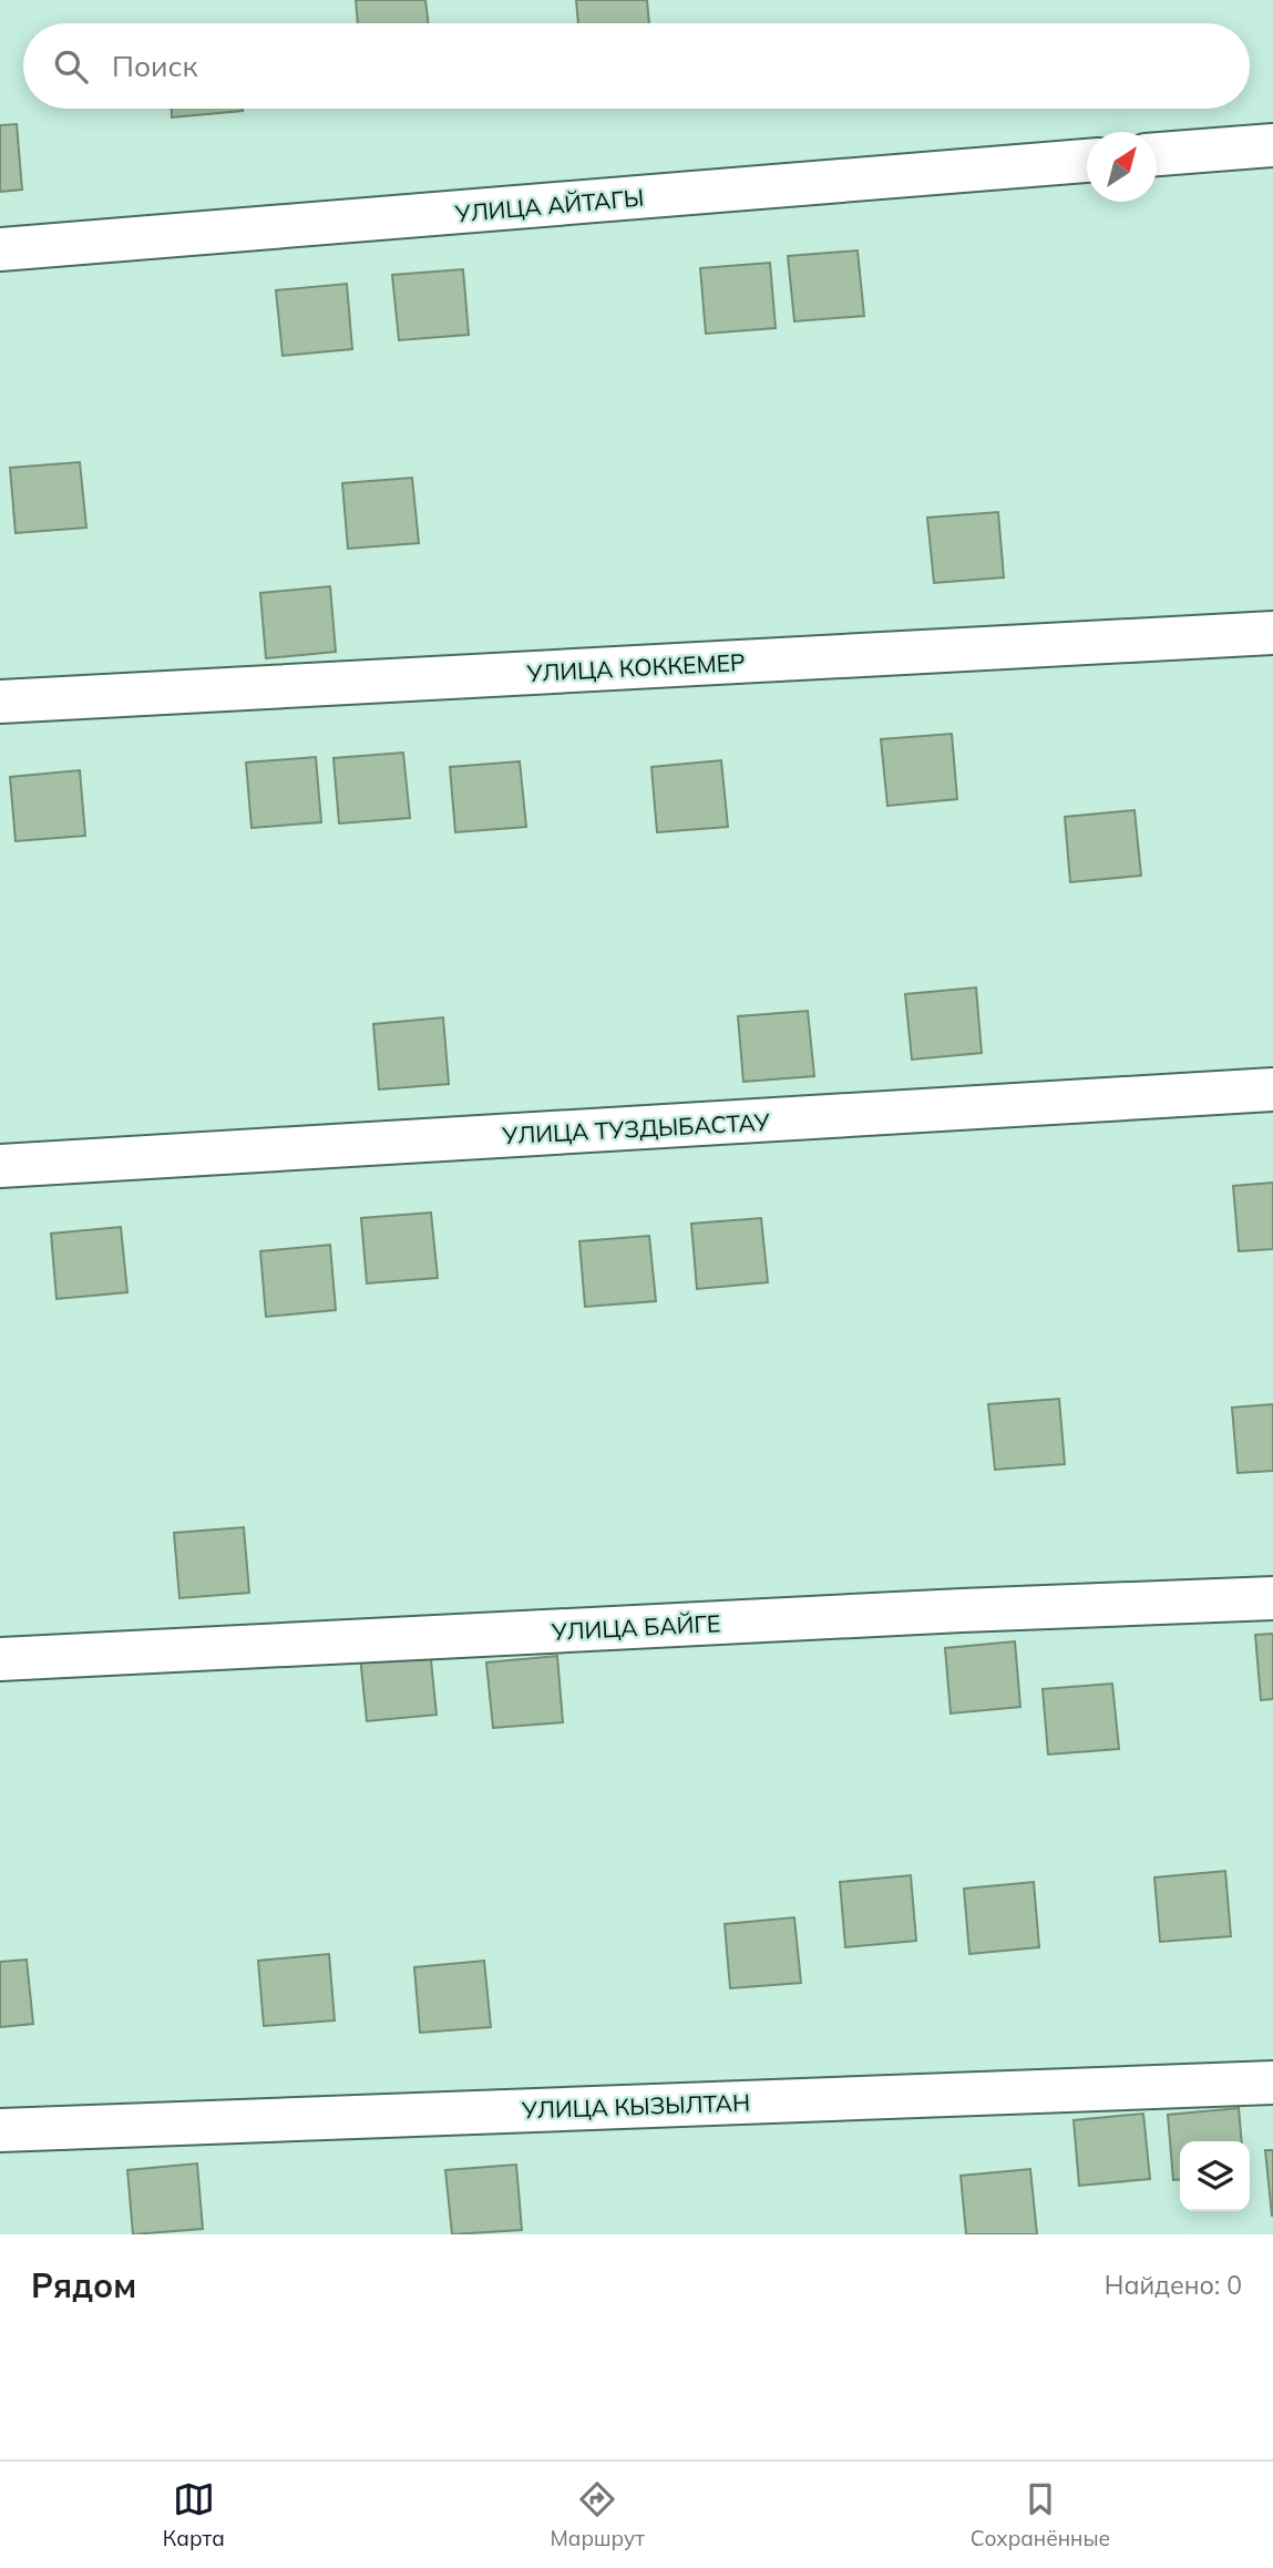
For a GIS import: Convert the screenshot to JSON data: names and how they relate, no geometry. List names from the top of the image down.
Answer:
{
  "streets": {
    "street": [
      "УЛИЦА АЙТАГЫ",
      "УЛИЦА КОККЕМЕР",
      "УЛИЦА ТУЗДЫБАСТАУ",
      "УЛИЦА БАЙГЕ",
      "УЛИЦА КЫЗЫЛТАН"
    ]
  },
  "north": "top right",
  "page": {
    "search": "Поиск",
    "heading": ["Рядом", "Найдено: 0"],
    "nav": ["Карта", "Маршрут", "Сохранённые"]
  }
}
